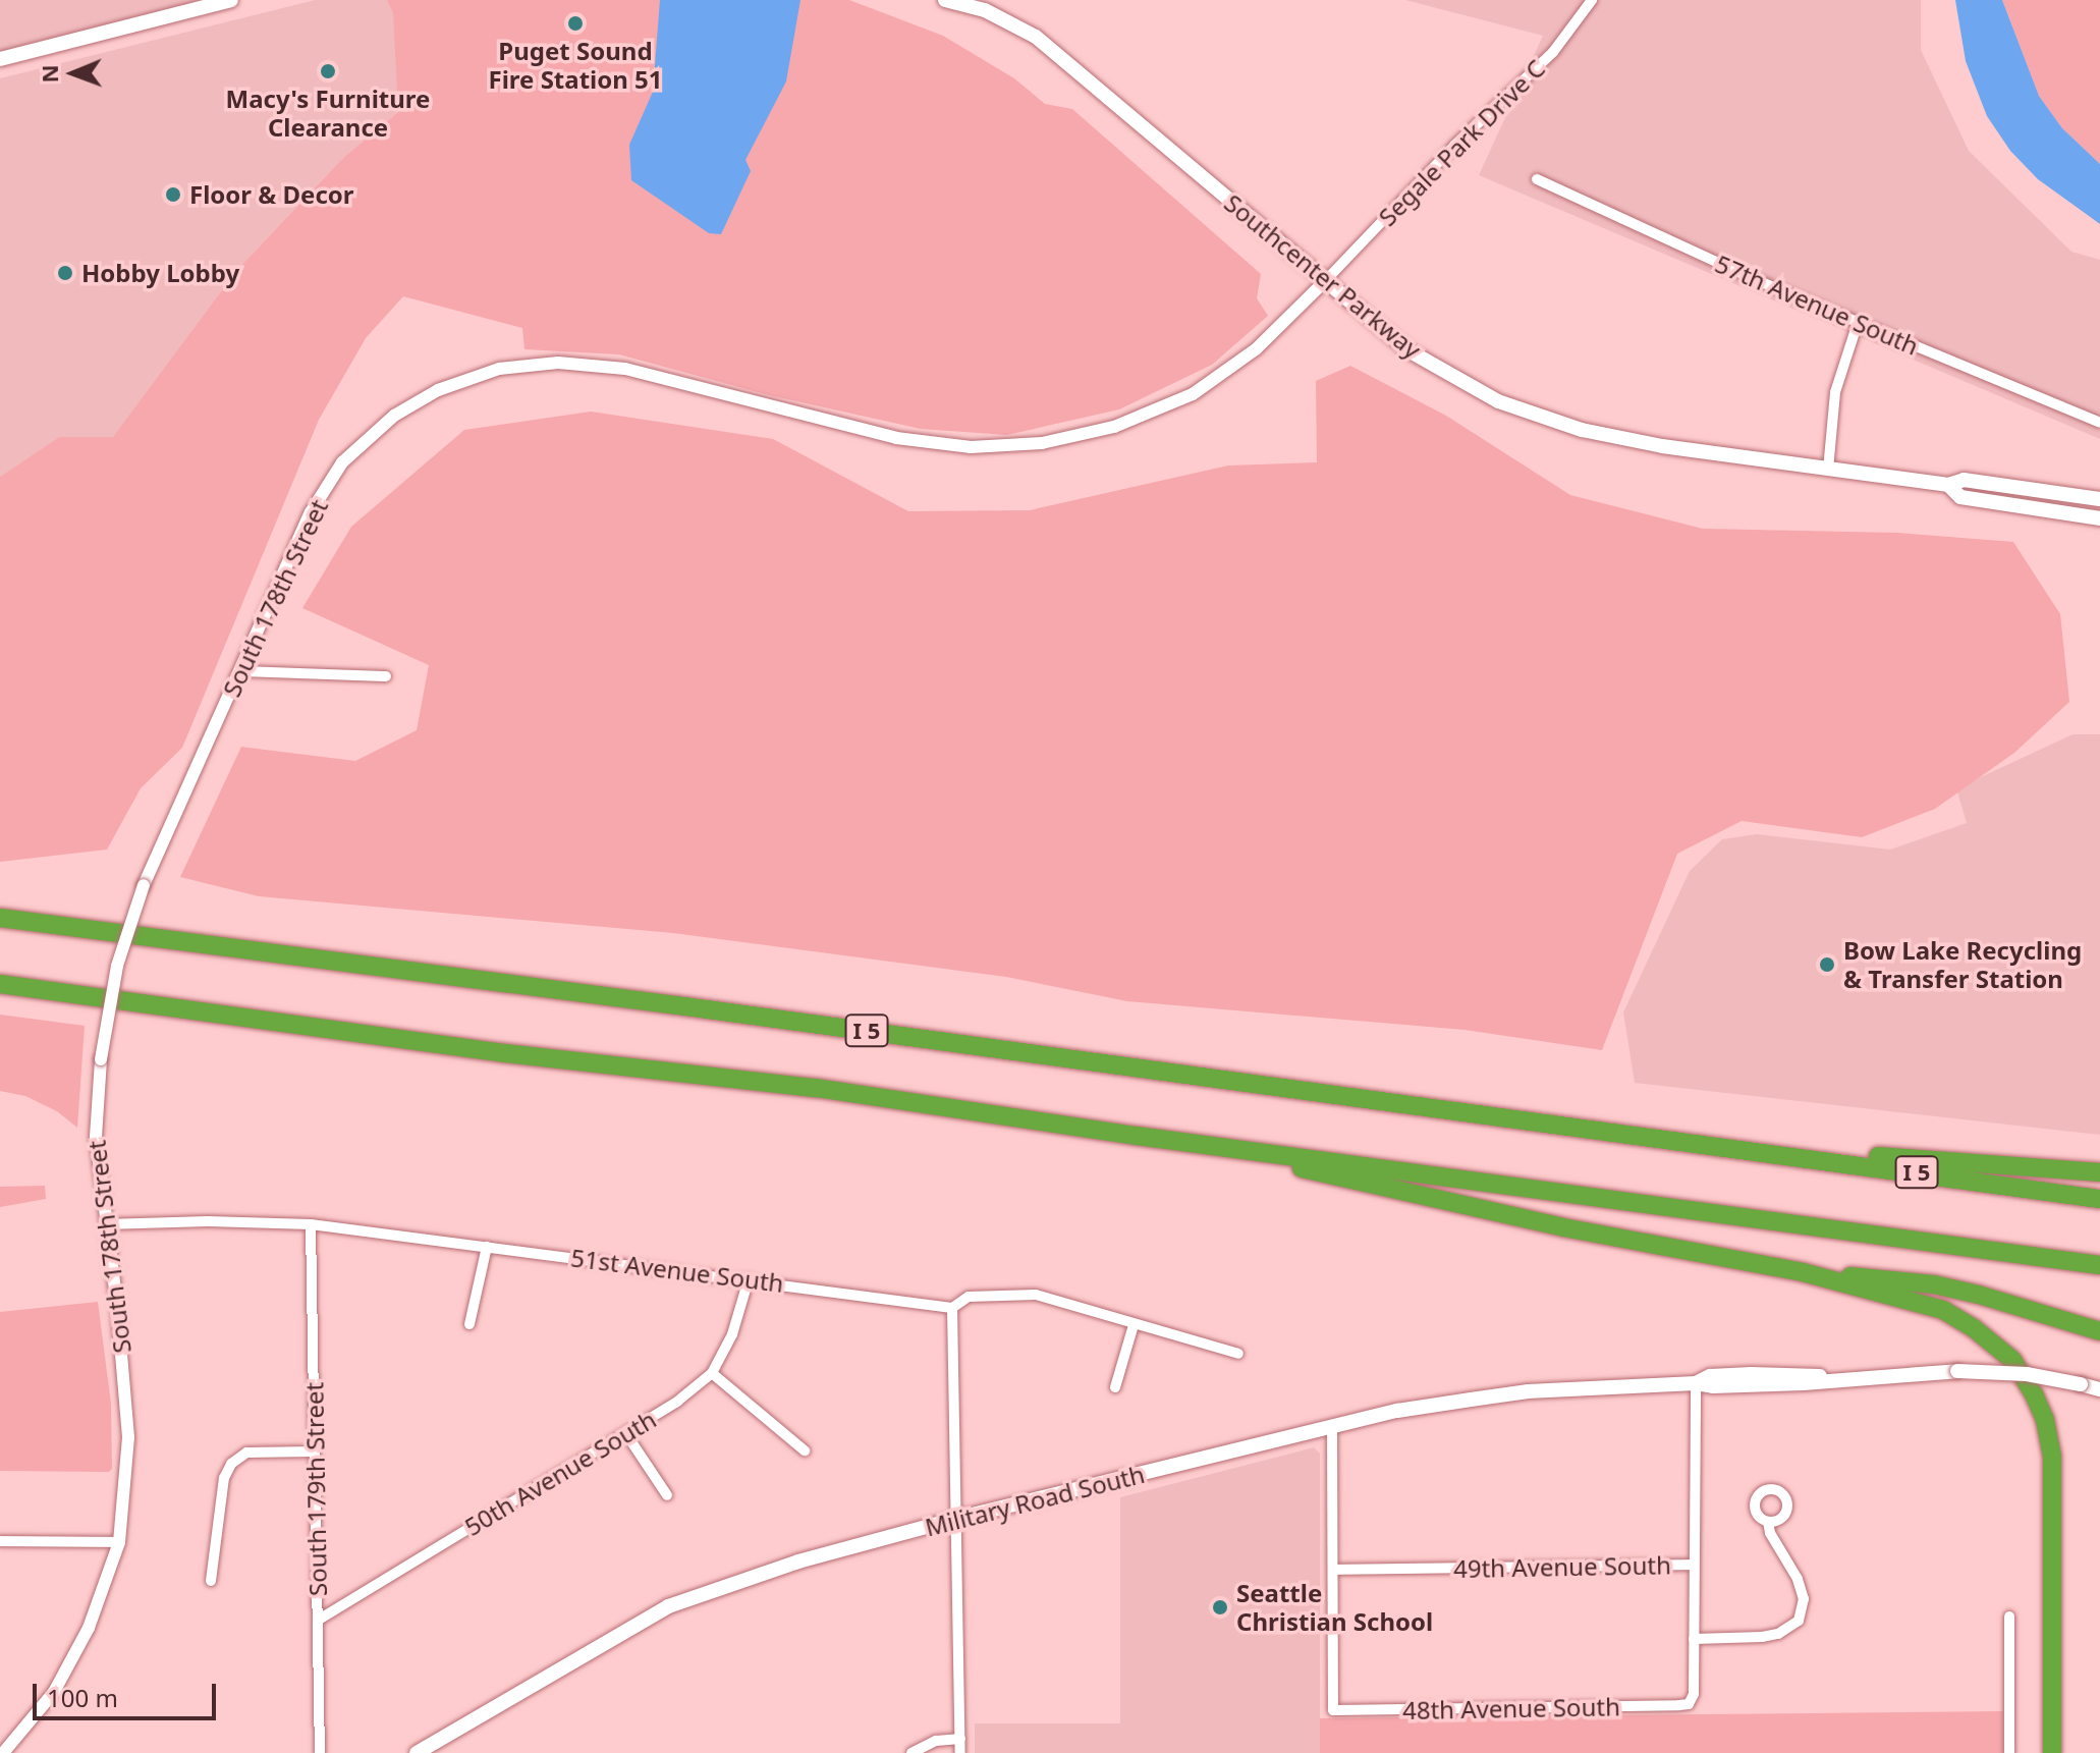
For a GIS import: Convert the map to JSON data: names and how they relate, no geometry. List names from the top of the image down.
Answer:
{
  "streets": {
    "highway": ["I 5"],
    "main road": ["Southcenter Parkway", "Military Road South"],
    "street": [
      "Segale Park Drive C",
      "57th Avenue South",
      "South 178th Street",
      "51st Avenue South",
      "50th Avenue South",
      "South 179th Street",
      "49th Avenue South",
      "48th Avenue South"
    ]
  },
  "crossings": [
    ["Segale Park Drive C", "Southcenter Parkway"],
    ["Segale Park Drive C", "South 178th Street"],
    ["Southcenter Parkway", "South 178th Street"],
    ["South 178th Street", "51st Avenue South"],
    ["51st Avenue South", "50th Avenue South"],
    ["51st Avenue South", "South 179th Street"],
    ["50th Avenue South", "South 179th Street"],
    ["49th Avenue South", "48th Avenue South"]
  ],
  "places": [
    "Puget Sound Fire Station 51",
    "Macy's Furniture Clearance",
    "Floor & Decor",
    "Hobby Lobby",
    "Bow Lake Recycling & Transfer Station",
    "Seattle Christian School"
  ],
  "scale_bar": "100 m",
  "north": "left"
}
